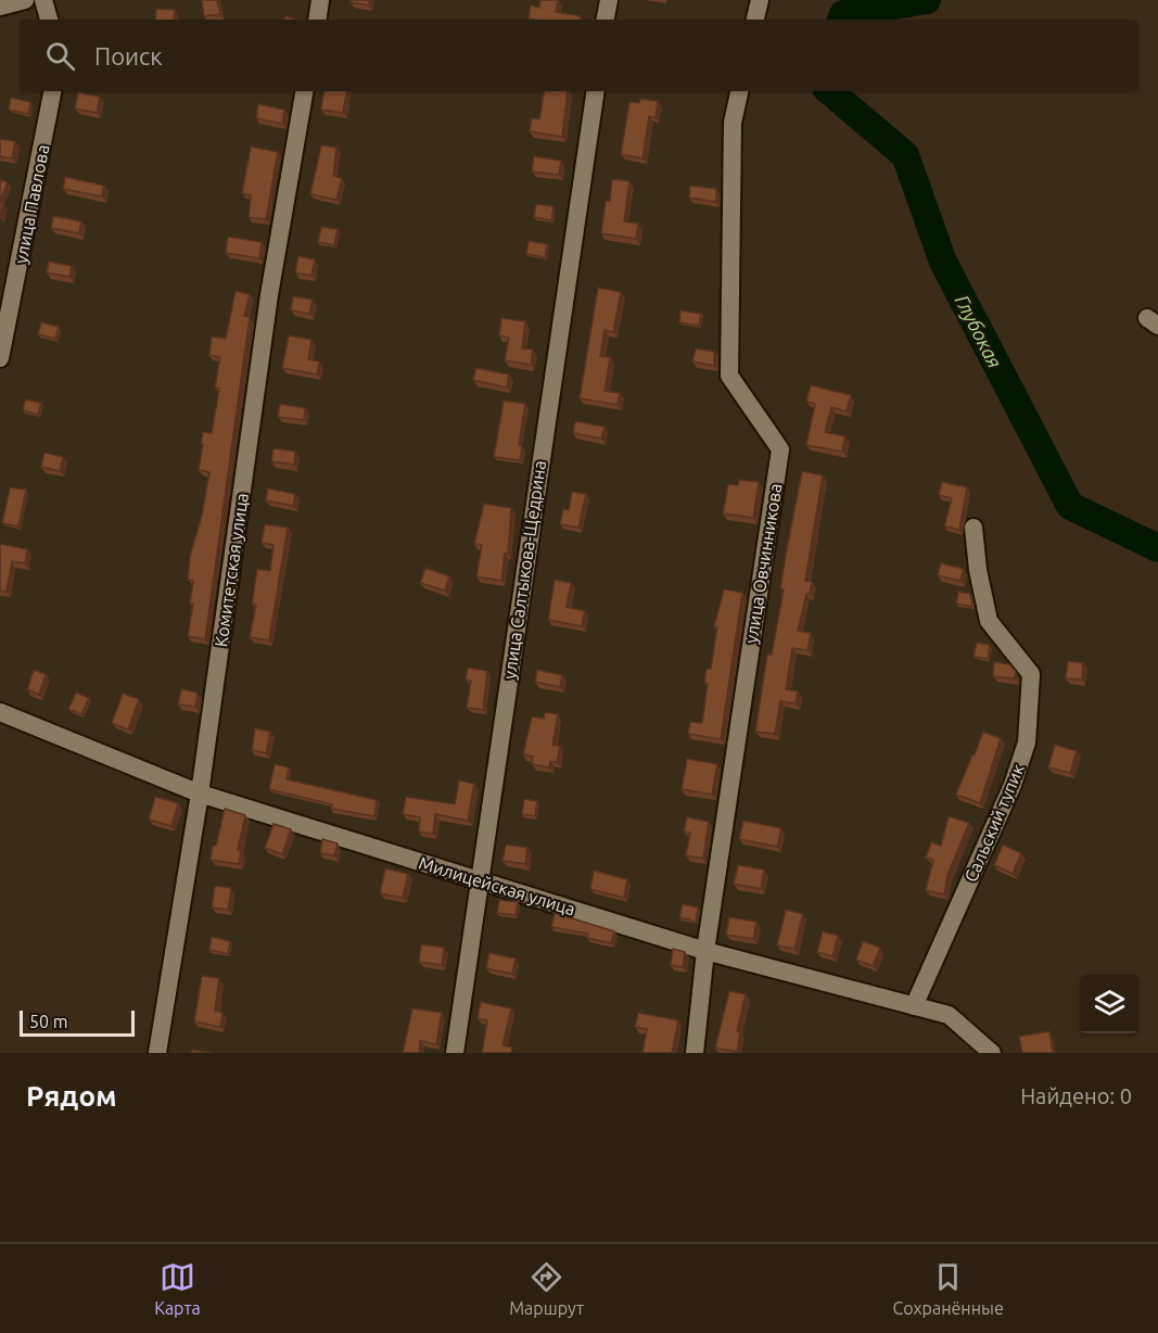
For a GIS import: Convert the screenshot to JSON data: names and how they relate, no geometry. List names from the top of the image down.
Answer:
{
  "streets": {
    "street": [
      "улица Павлова",
      "улица Овчинникова",
      "Комитетская улица",
      "улица Салтыкова-Щедрина",
      "Сальский тупик",
      "Милицейская улица"
    ]
  },
  "crossings": [
    ["улица Овчинникова", "Милицейская улица"],
    ["Комитетская улица", "Милицейская улица"],
    ["улица Салтыкова-Щедрина", "Милицейская улица"],
    ["Сальский тупик", "Милицейская улица"]
  ],
  "water": ["Глубокая"],
  "scale_bar": "50 m",
  "page": {
    "search": "Поиск",
    "scale": "50 m",
    "heading": ["Рядом", "Найдено: 0"],
    "nav": ["Карта", "Маршрут", "Сохранённые"]
  }
}
